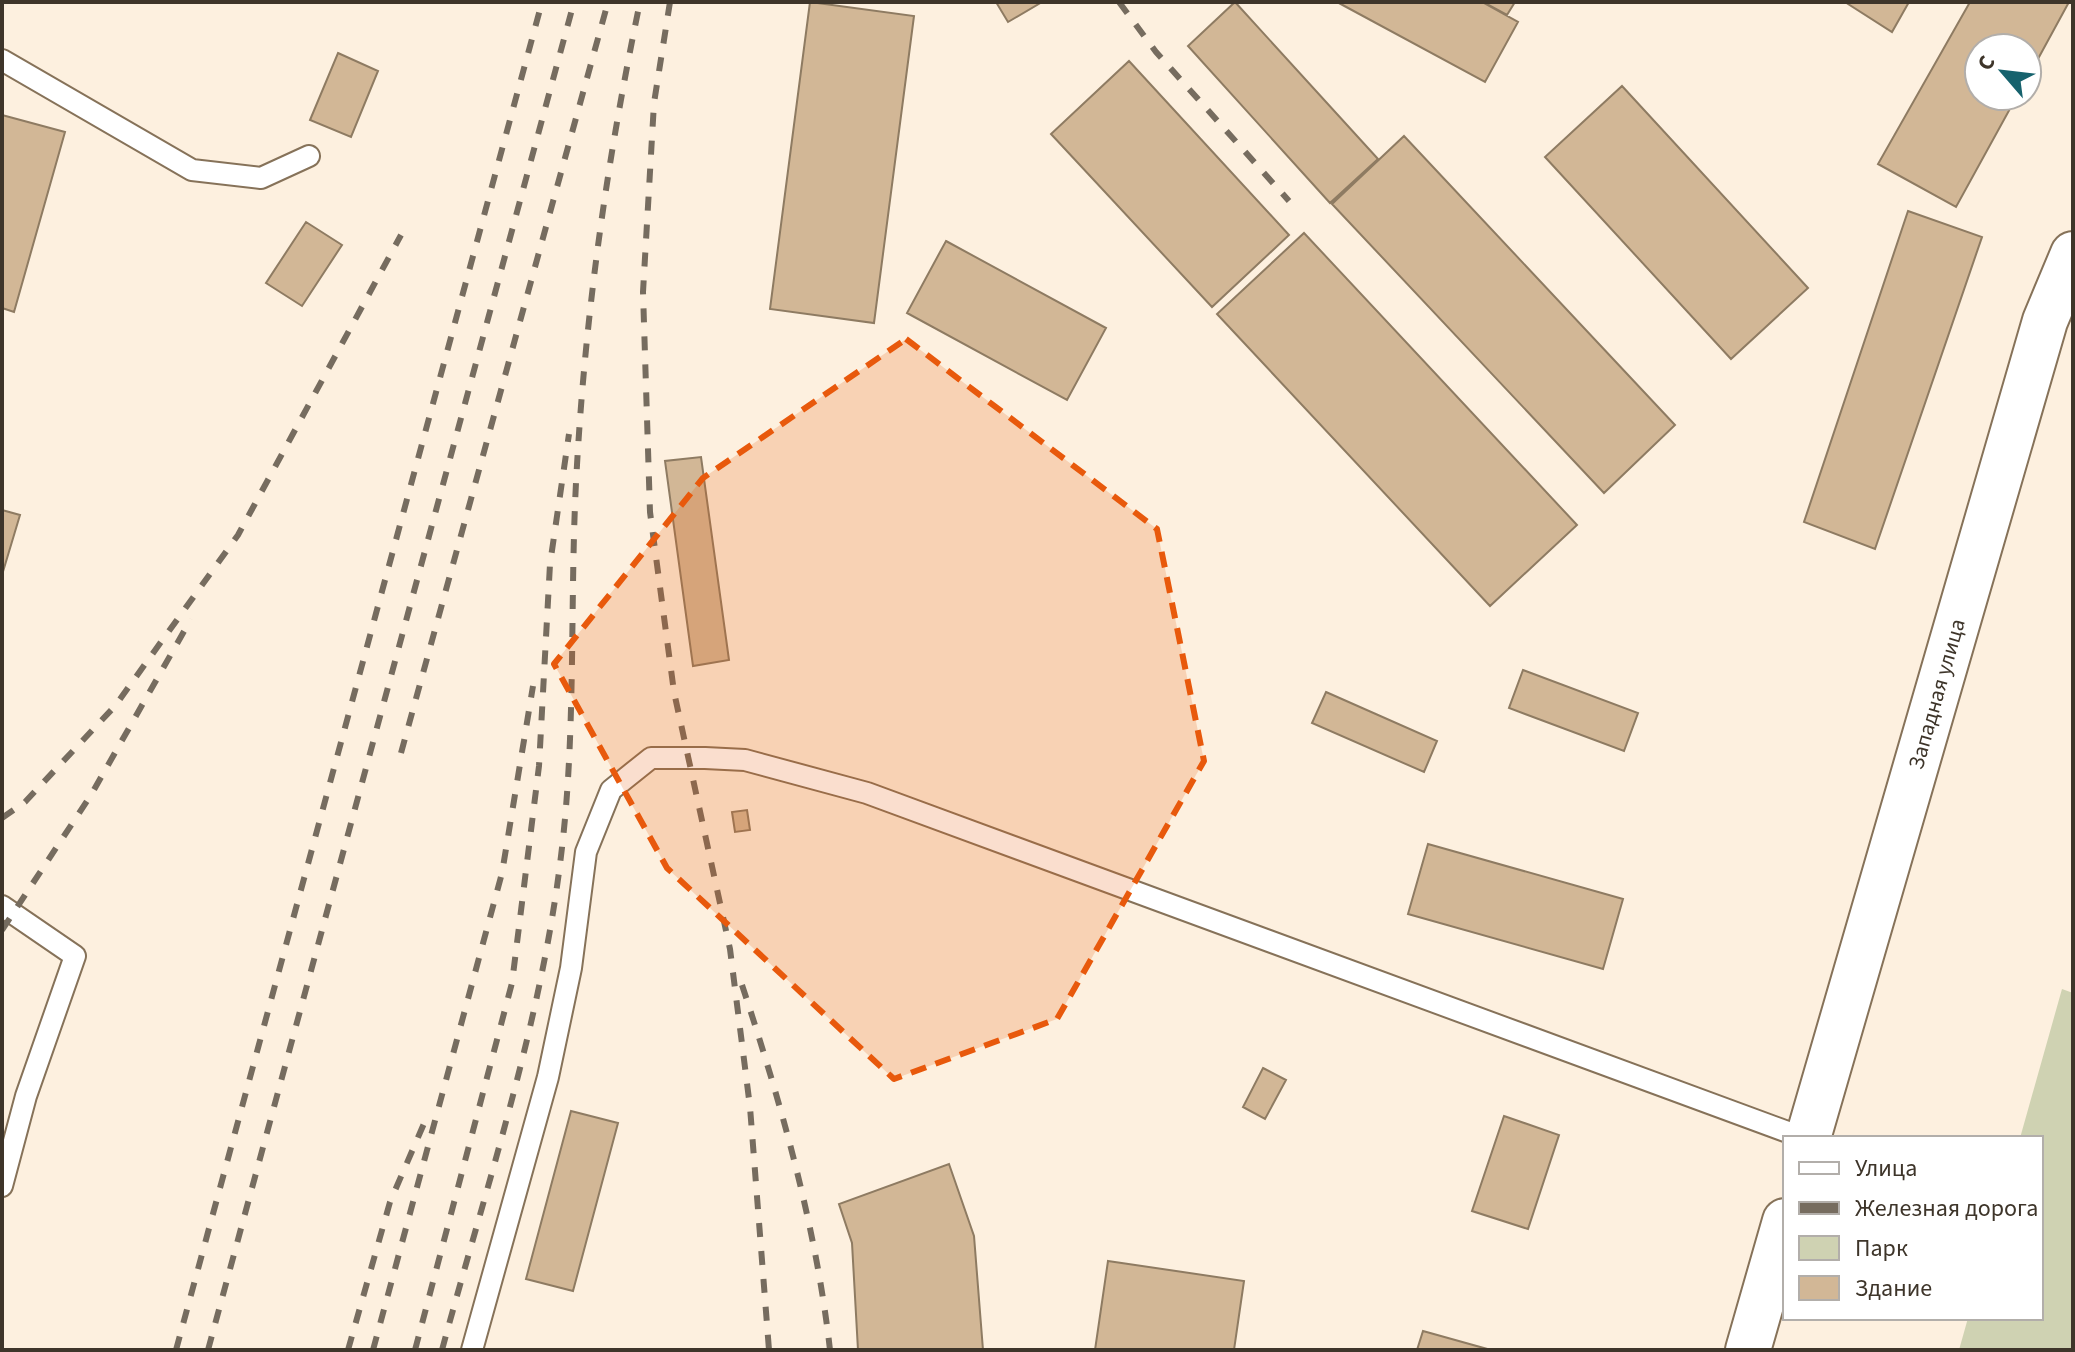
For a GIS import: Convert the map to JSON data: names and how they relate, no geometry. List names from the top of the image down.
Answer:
{
  "streets": {
    "main road": ["Западная улица"]
  },
  "legend": [
    "Улица",
    "Железная дорога",
    "Парк",
    "Здание"
  ],
  "north": "top left"
}
